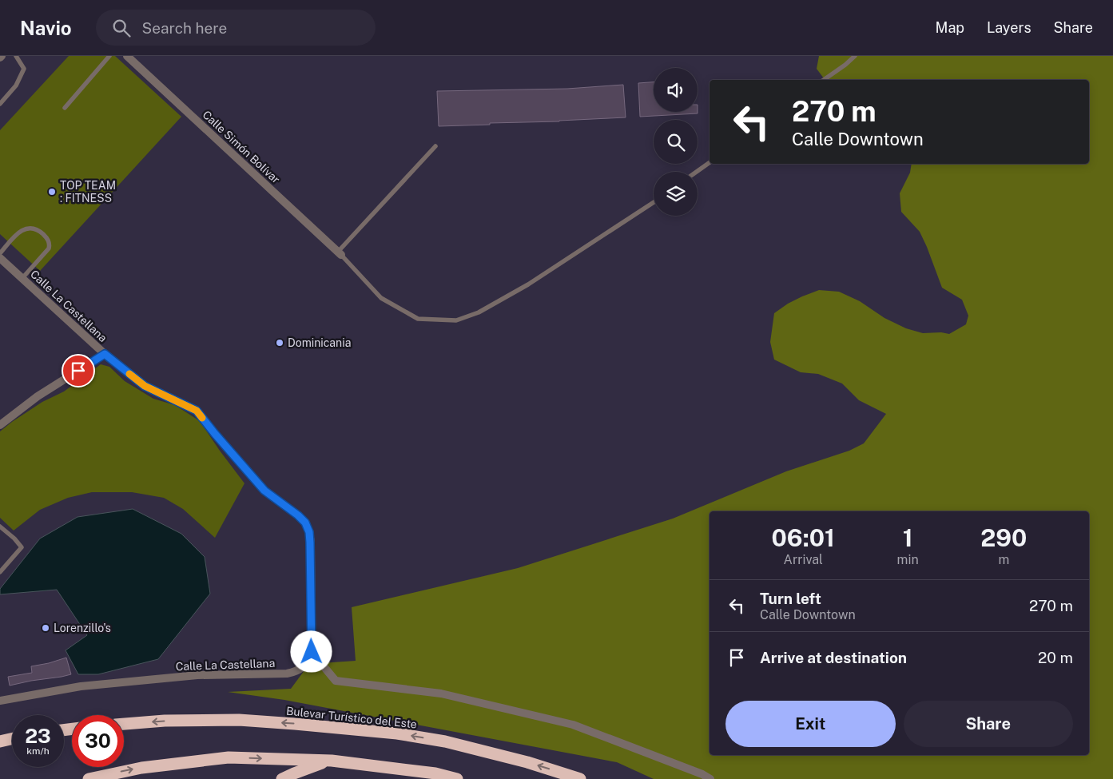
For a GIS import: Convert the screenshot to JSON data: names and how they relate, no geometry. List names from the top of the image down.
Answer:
{
  "streets": {
    "highway": ["Bulevar Turístico del Este"],
    "street": ["Calle Simón Bolívar", "Calle La Castellana"]
  },
  "places": ["TOP TEAM : FITNESS", "Dominicania", "Lorenzillo's"],
  "page": {
    "header": "Navio",
    "search": "Search here",
    "nav": ["Map", "Layers", "Share"],
    "turn": ["270 m", "Calle Downtown"],
    "eta": [
      "06:01",
      "Arrival",
      "1",
      "min",
      "290",
      "m"
    ],
    "list": [
      {
        "name": "Turn left",
        "note": "Calle Downtown",
        "value": "270 m"
      },
      {
        "name": "Arrive at destination",
        "value": "20 m"
      }
    ],
    "buttons": ["Exit", "Share"],
    "speed": "23 km/h",
    "limit": "30"
  }
}
